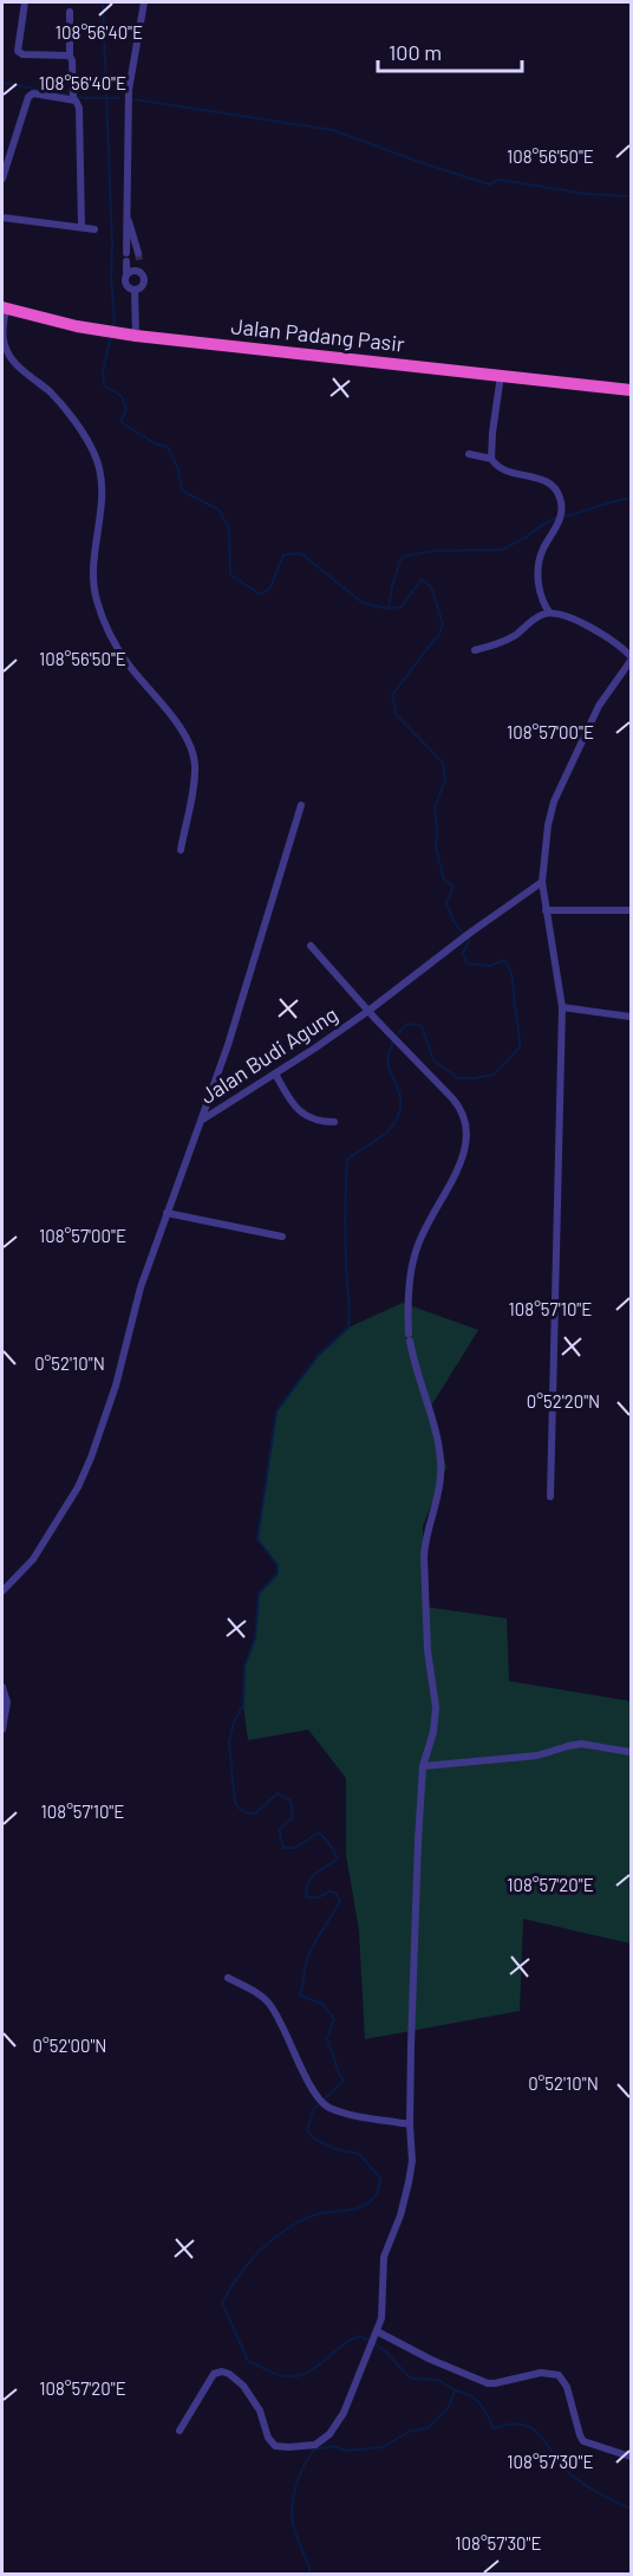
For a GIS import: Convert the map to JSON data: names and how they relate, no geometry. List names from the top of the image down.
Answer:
{
  "streets": {
    "highway": ["Jalan Padang Pasir"],
    "street": ["Jalan Budi Agung"]
  },
  "scale_bar": "100 m",
  "coordinates": [
    "108°56'40\"E",
    "108°56'50\"E",
    "108°57'00\"E",
    "108°57'10\"E",
    "0°52'10\"N",
    "0°52'20\"N",
    "108°57'20\"E",
    "0°52'00\"N",
    "108°57'30\"E"
  ]
}
